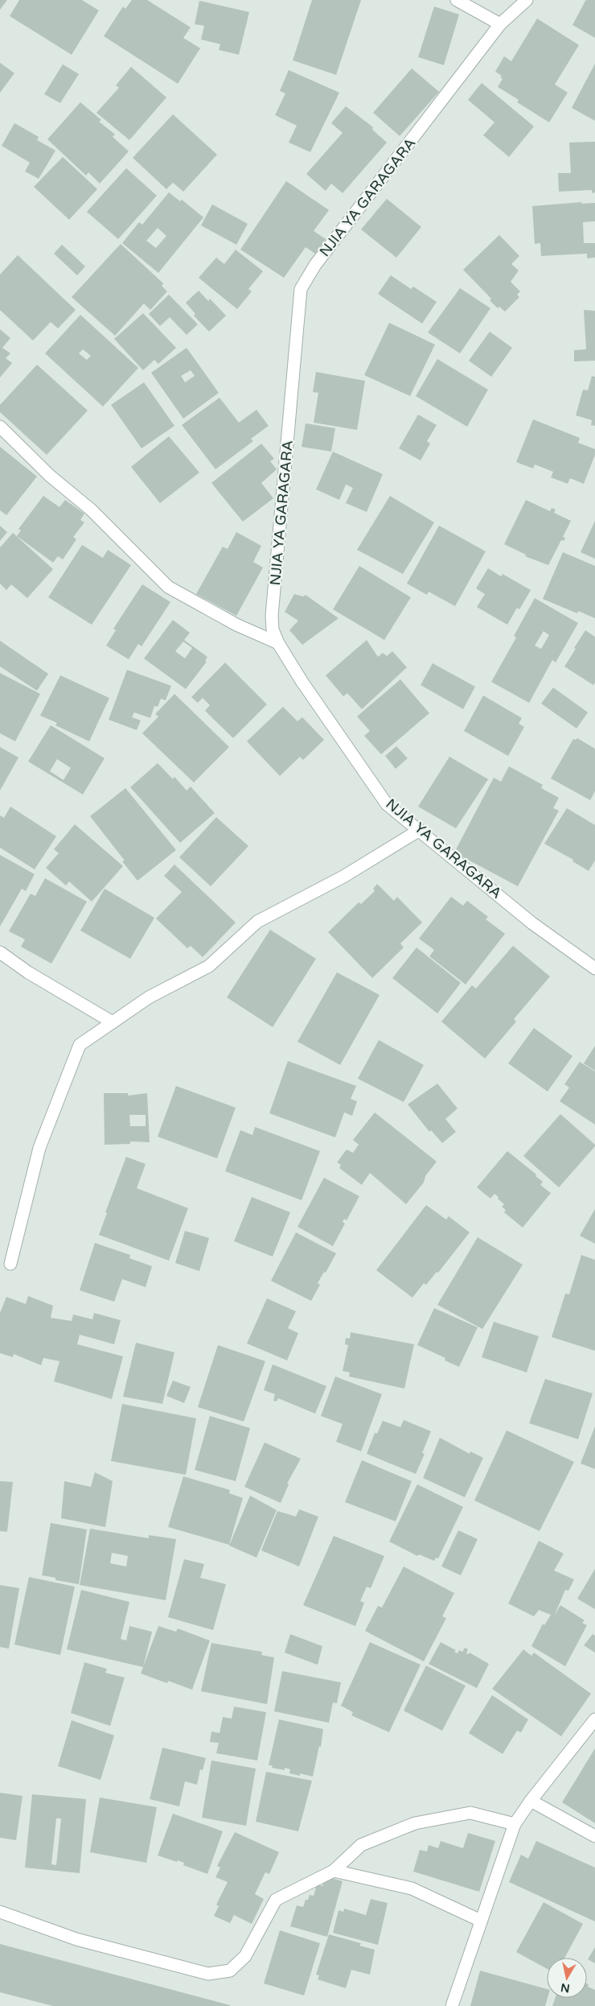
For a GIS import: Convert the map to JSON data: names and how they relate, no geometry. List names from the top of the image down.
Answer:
{
  "streets": {
    "street": ["NJIA YA GARAGARA"]
  },
  "north": "bottom"
}
